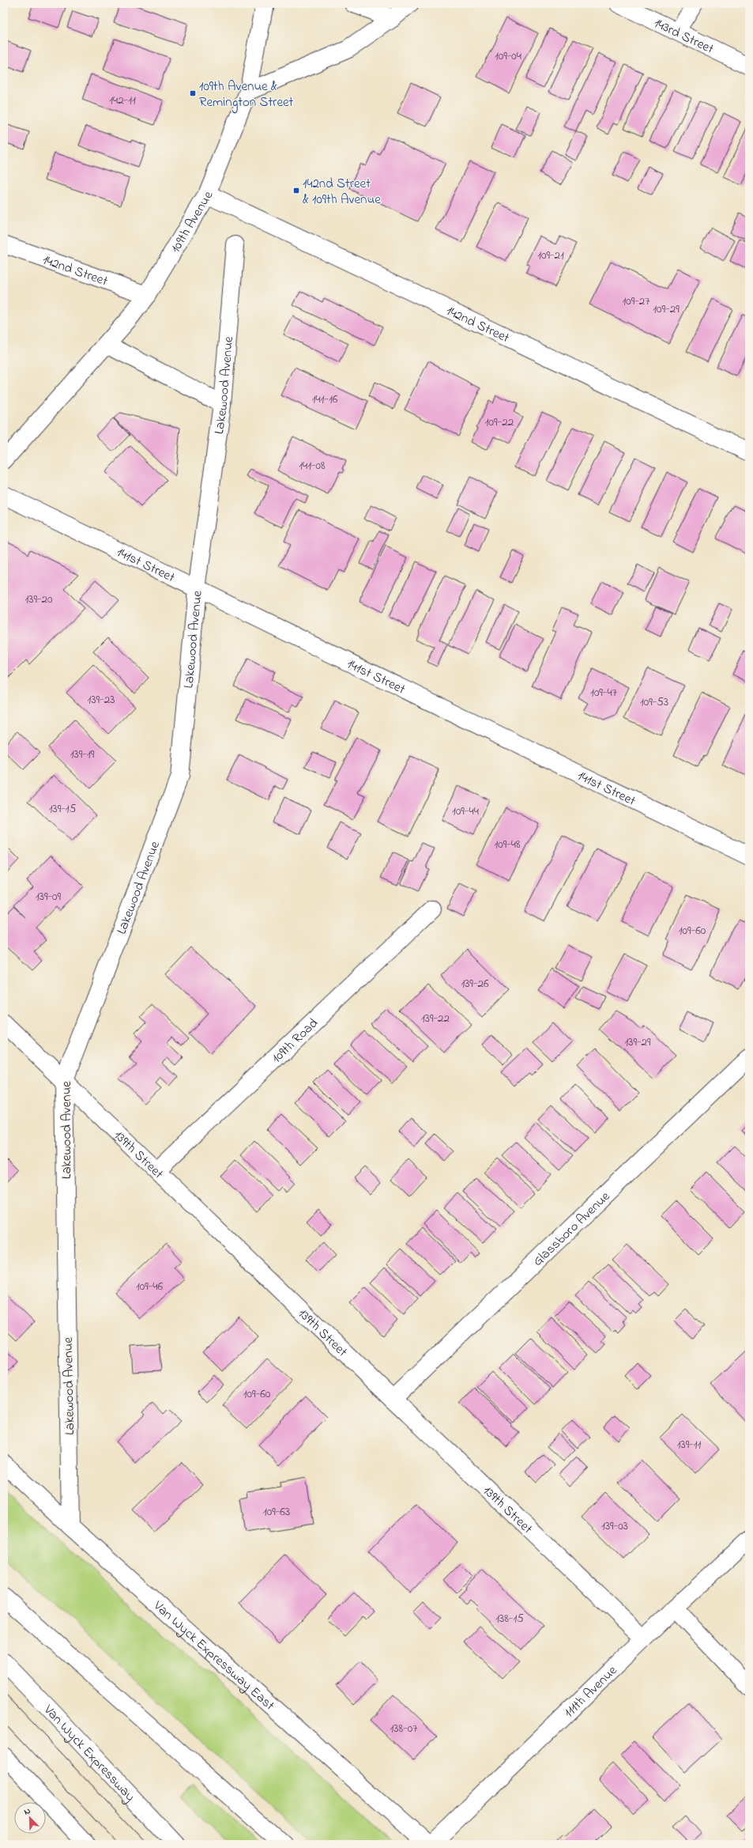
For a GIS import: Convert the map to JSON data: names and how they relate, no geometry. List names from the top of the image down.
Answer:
{
  "streets": {
    "main road": [
      "143rd Street",
      "109th Avenue",
      "142nd Street",
      "Lakewood Avenue",
      "141st Street",
      "109th Road",
      "139th Street",
      "Glassboro Avenue",
      "Van Wyck Expressway East",
      "111th Avenue",
      "Van Wyck Expressway"
    ]
  },
  "crossings": [
    ["109th Avenue", "142nd Street"],
    ["Lakewood Avenue", "141st Street"],
    ["Lakewood Avenue", "139th Street"],
    ["Lakewood Avenue", "Van Wyck Expressway East"],
    ["109th Road", "139th Street"],
    ["139th Street", "Glassboro Avenue"],
    ["139th Street", "111th Avenue"]
  ],
  "places": {
    "transit": ["109th Avenue & Remington Street", "142nd Street & 109th Avenue"]
  },
  "house_numbers": [
    "109-04",
    "142-11",
    "109-21",
    "109-27",
    "109-29",
    "141-16",
    "109-22",
    "141-08",
    "139-20",
    "109-47",
    "139-23",
    "109-53",
    "139-19",
    "139-15",
    "109-44",
    "109-48",
    "139-09",
    "109-60",
    "139-26",
    "139-22",
    "139-29",
    "109-46",
    "109-60",
    "139-11",
    "109-63",
    "139-03",
    "138-15",
    "138-07"
  ],
  "north": "top left"
}
